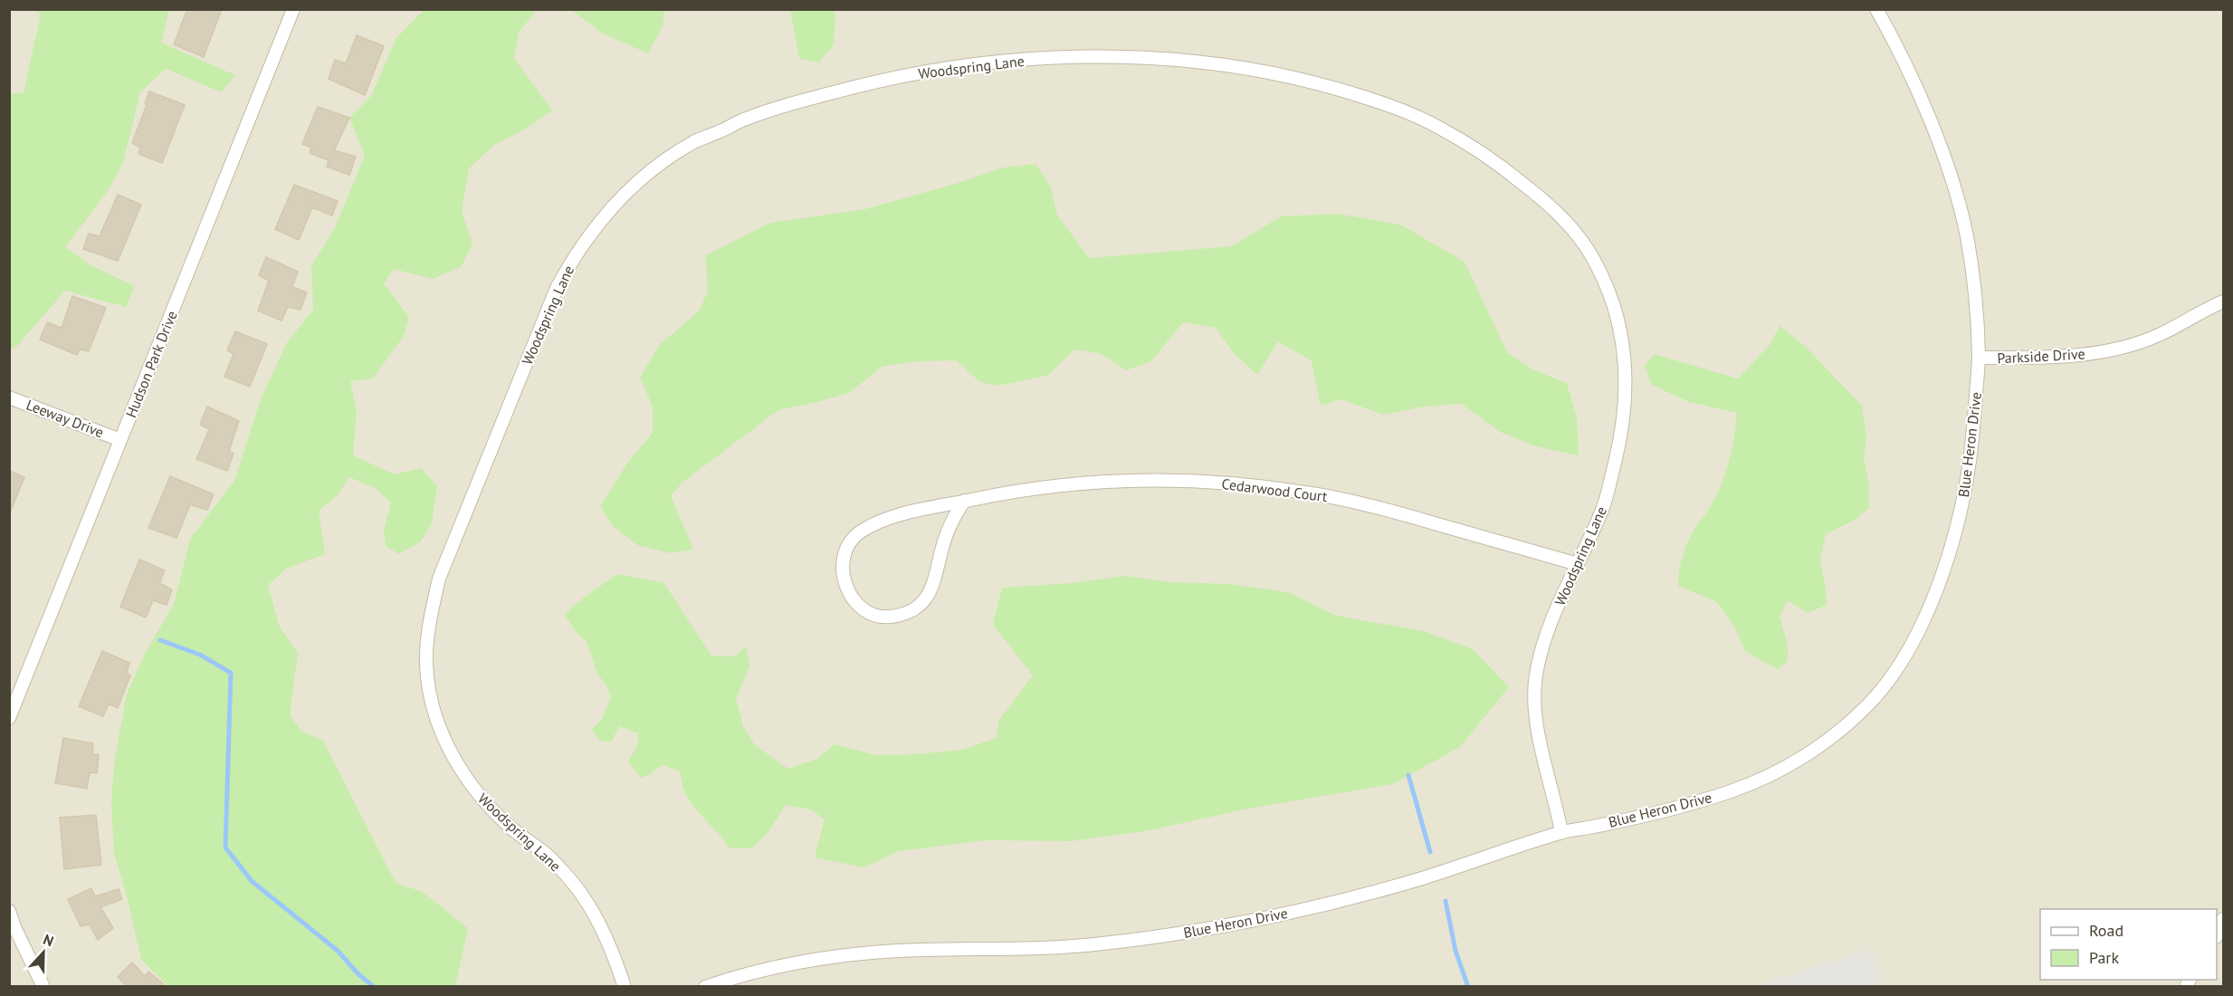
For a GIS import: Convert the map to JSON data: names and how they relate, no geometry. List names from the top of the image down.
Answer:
{
  "streets": {
    "street": [
      "Woodspring Lane",
      "Parkside Drive",
      "Hudson Park Drive",
      "Leeway Drive",
      "Blue Heron Drive",
      "Cedarwood Court"
    ]
  },
  "crossings": [
    ["Woodspring Lane", "Blue Heron Drive"],
    ["Woodspring Lane", "Cedarwood Court"],
    ["Parkside Drive", "Blue Heron Drive"],
    ["Hudson Park Drive", "Leeway Drive"]
  ],
  "legend": ["Road", "Park"],
  "north": "top"
}
